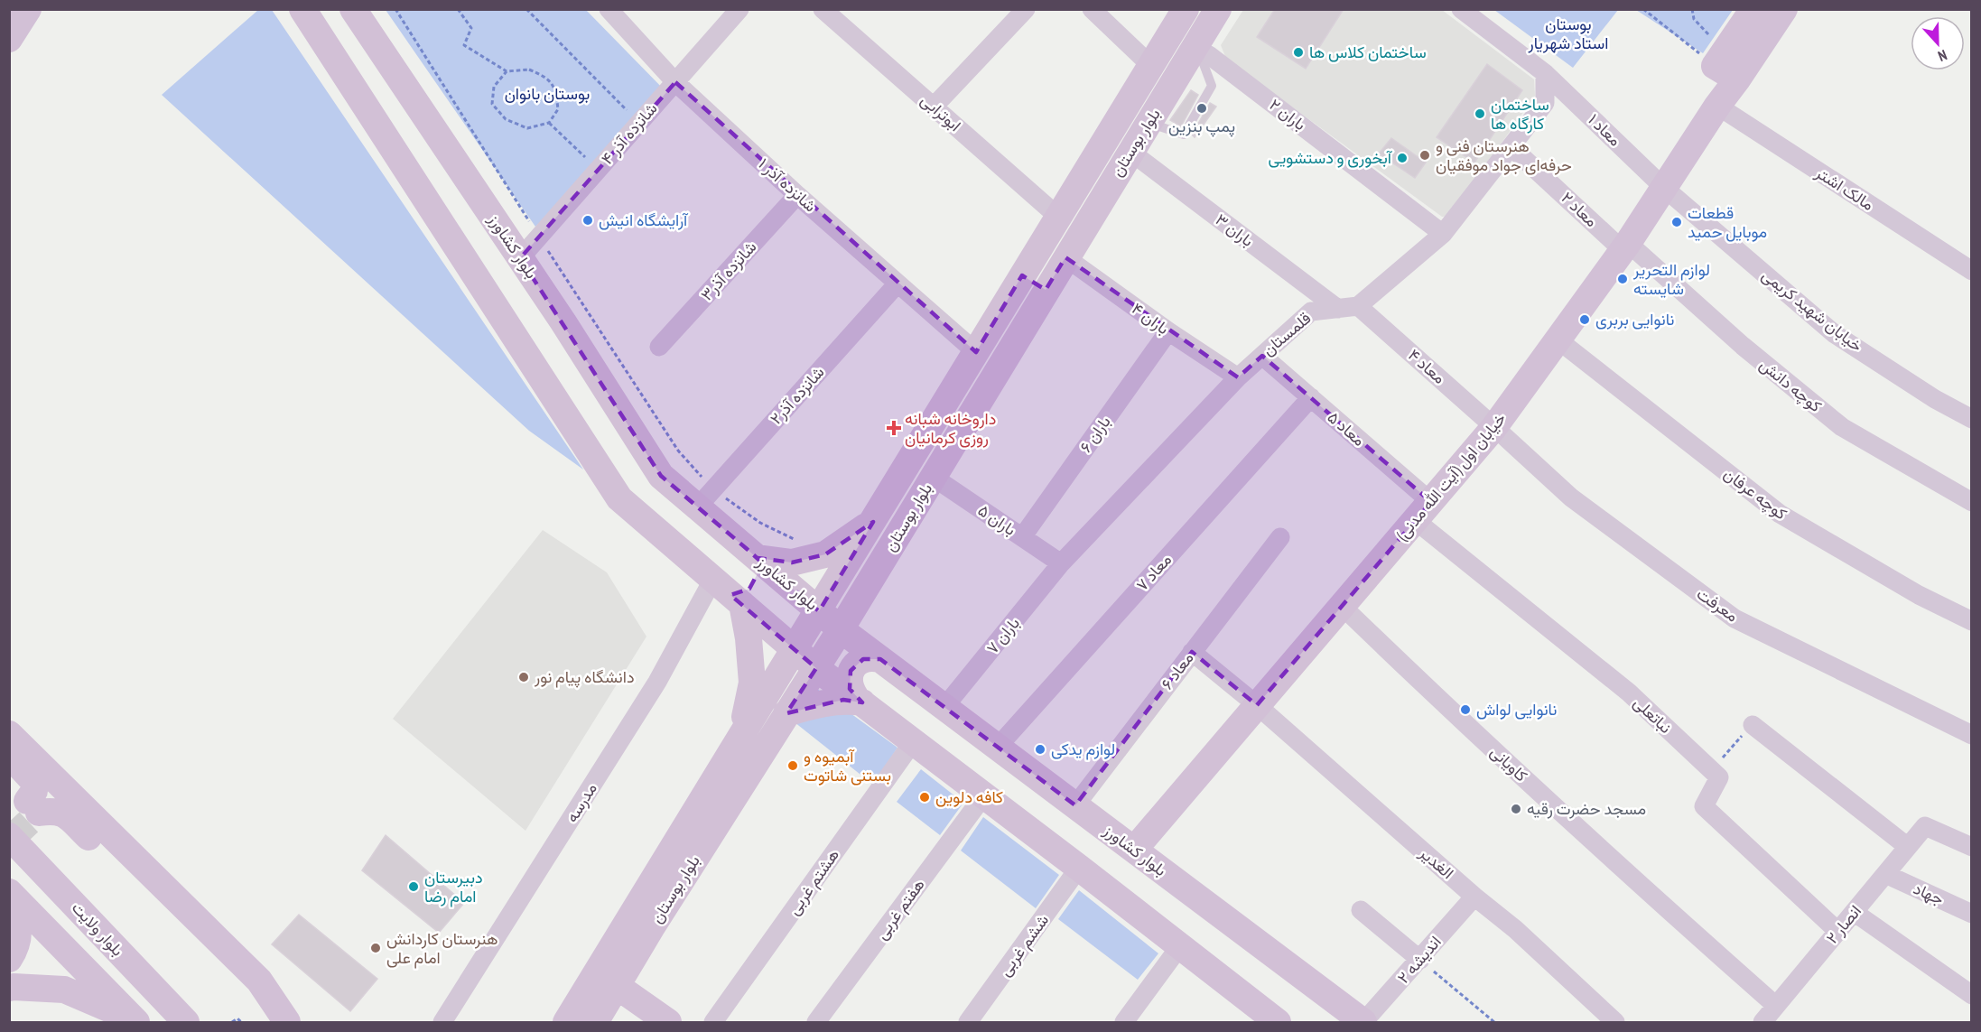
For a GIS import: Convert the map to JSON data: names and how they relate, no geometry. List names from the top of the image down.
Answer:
{
  "streets": {
    "street": [
      "ابوترابی",
      "باران ۲",
      "معاد ۱",
      "شانزده آذر ۴",
      "بلوار بوستان",
      "شانزده آذر ۱",
      "مالک اشتر",
      "معاد ۲",
      "باران ۳",
      "بلوار کشاورز",
      "شانزده آذر۳",
      "خیابان شهید کریمی",
      "باران ۴",
      "قلمستان",
      "معاد ۴",
      "کوچه دانش",
      "شانزده آذر۲",
      "معاد ۵",
      "باران ۶",
      "خیابان اول (آیت الله مدنی)",
      "کوچه عرفان",
      "باران ۵",
      "معاد ۷",
      "معرفت",
      "باران ۷",
      "معاد ۶",
      "نباتعلی",
      "کاویانی",
      "مدرسه",
      "الغدیر",
      "هشتم غربی",
      "جهاد",
      "هفتم غربی",
      "انصار ۲",
      "بلوار ولایت",
      "ششم غربی",
      "اندیشه ۲"
    ]
  },
  "crossings": [
    ["ابوترابی", "بلوار بوستان"],
    ["باران ۲", "بلوار بوستان"],
    ["معاد ۱", "خیابان شهید کریمی"],
    ["معاد ۱", "خیابان اول (آیت الله مدنی)"],
    ["شانزده آذر ۴", "شانزده آذر ۱"],
    ["شانزده آذر ۴", "بلوار کشاورز"],
    ["بلوار بوستان", "شانزده آذر ۱"],
    ["بلوار بوستان", "باران ۳"],
    ["بلوار بوستان", "بلوار کشاورز"],
    ["بلوار بوستان", "باران ۴"],
    ["بلوار بوستان", "باران ۵"],
    ["شانزده آذر ۱", "شانزده آذر۳"],
    ["شانزده آذر ۱", "شانزده آذر۲"],
    ["مالک اشتر", "خیابان اول (آیت الله مدنی)"],
    ["معاد ۲", "کوچه دانش"],
    ["معاد ۲", "خیابان اول (آیت الله مدنی)"],
    ["باران ۳", "قلمستان"],
    ["بلوار کشاورز", "شانزده آذر۲"],
    ["بلوار کشاورز", "خیابان اول (آیت الله مدنی)"],
    ["بلوار کشاورز", "معاد ۷"],
    ["بلوار کشاورز", "باران ۷"],
    ["بلوار کشاورز", "معاد ۶"],
    ["بلوار کشاورز", "اندیشه ۲"],
    ["خیابان شهید کریمی", "خیابان اول (آیت الله مدنی)"],
    ["باران ۴", "قلمستان"],
    ["باران ۴", "باران ۶"],
    ["قلمستان", "معاد ۴"],
    ["قلمستان", "معاد ۵"],
    ["قلمستان", "باران ۵"],
    ["قلمستان", "باران ۷"],
    ["معاد ۴", "خیابان اول (آیت الله مدنی)"],
    ["معاد ۴", "معرفت"],
    ["کوچه دانش", "خیابان اول (آیت الله مدنی)"],
    ["معاد ۵", "خیابان اول (آیت الله مدنی)"],
    ["معاد ۵", "معاد ۷"],
    ["معاد ۵", "نباتعلی"],
    ["باران ۶", "باران ۵"],
    ["خیابان اول (آیت الله مدنی)", "کوچه عرفان"],
    ["خیابان اول (آیت الله مدنی)", "معرفت"],
    ["خیابان اول (آیت الله مدنی)", "نباتعلی"],
    ["خیابان اول (آیت الله مدنی)", "کاویانی"],
    ["خیابان اول (آیت الله مدنی)", "الغدیر"],
    ["باران ۵", "باران ۷"],
    ["معاد ۶", "الغدیر"],
    ["کاویانی", "انصار ۲"],
    ["الغدیر", "اندیشه ۲"],
    ["جهاد", "انصار ۲"]
  ],
  "parks": ["بوستان استاد شهریار", "بوستان بانوان"],
  "places": {
    "other": [
      "ساختمان کلاس ها",
      "پمپ بنزین",
      "ساختمان کارگاه ها",
      "هنرستان فنی و حرفه‌ای جواد موفقیان",
      "آبخوری و دستشویی",
      "آرایشگاه انیش",
      "قطعات موبایل حمید",
      "لوازم التحریر شایسته",
      "نانوایی بربری",
      "دانشگاه پیام نور",
      "نانوایی لواش",
      "لوازم یدکی",
      "آبمیوه و بستنی شاتوت",
      "کافه دلوین",
      "مسجد حضرت رقیه",
      "دبیرستان امام رضا",
      "هنرستان کاردانش امام علی"
    ],
    "health": ["داروخانه شبانه روزی کرمانیان"]
  },
  "north": "bottom"
}
